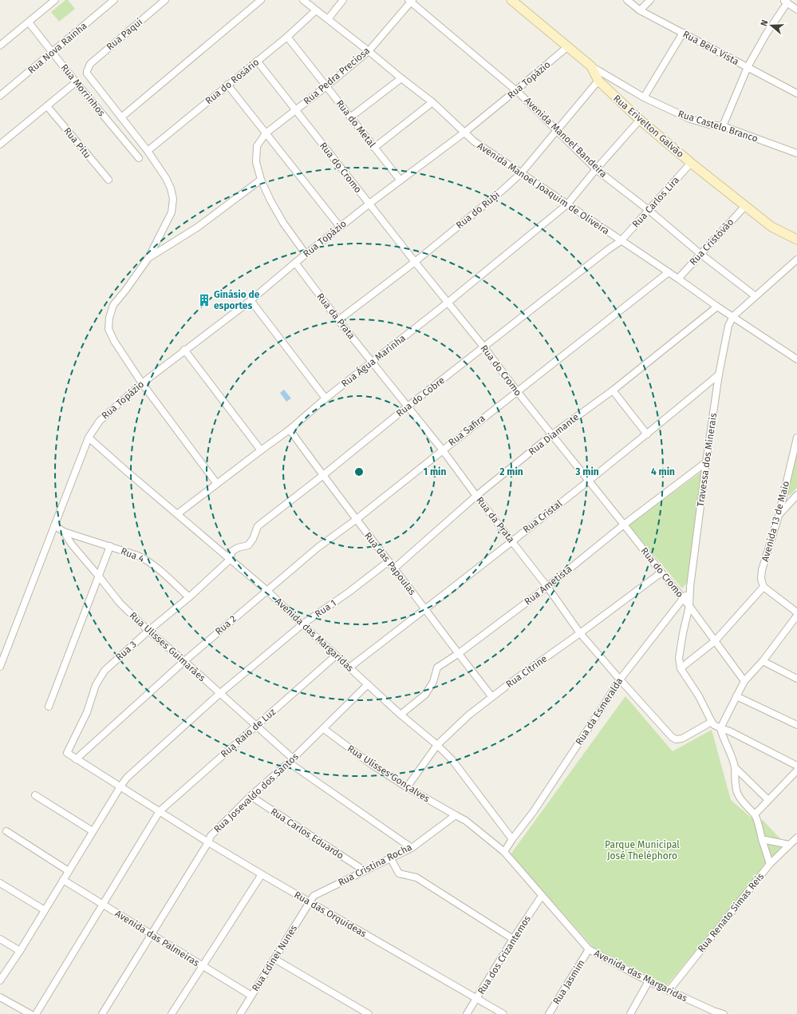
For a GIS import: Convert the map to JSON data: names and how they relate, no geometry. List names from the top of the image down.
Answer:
{
  "streets": {
    "main road": ["Rua Erivelton Galvão"],
    "street": [
      "Rua Paqui",
      "Rua Nova Rainha",
      "Rua Bela Vista",
      "Rua Pedra Preciosa",
      "Rua Topázio",
      "Rua do Rosário",
      "Rua Morrinhos",
      "Rua do Metal",
      "Rua Castelo Branco",
      "Avenida Manoel Bandeira",
      "Rua Pitu",
      "Rua do Cromo",
      "Avenida Manoel Joaquim de Oliveira",
      "Rua Carlos Lira",
      "Rua do Rubi",
      "Rua Cristóvão",
      "Rua da Prata",
      "Rua Água Marinha",
      "Rua do Cobre",
      "Rua Safira",
      "Rua Diamante",
      "Travessa dos Minerais",
      "Rua Cristal",
      "Avenida 13 de Maio",
      "Rua 4",
      "Rua das Papoulas",
      "Rua Ametista",
      "Rua 1",
      "Rua 2",
      "Avenida das Margaridas",
      "Rua Ulisses Guimarães",
      "Rua 3",
      "Rua Citrine",
      "Rua da Esmeralda",
      "Rua Raio de Luz",
      "Rua Ulisses Gonçalves",
      "Rua Josevaldo dos Santos",
      "Rua Carlos Eduardo",
      "Rua Cristina Rocha",
      "Rua Renato Simas Reis",
      "Rua das Orquídeas",
      "Avenida das Palmeiras",
      "Rua dos Crizantemos",
      "Rua Edinei Nunes",
      "Rua Jasmim"
    ]
  },
  "crossings": [
    ["Rua Nova Rainha", "Rua Morrinhos"],
    ["Rua Pedra Preciosa", "Rua do Metal"],
    ["Rua Pedra Preciosa", "Avenida Manoel Bandeira"],
    ["Rua Pedra Preciosa", "Rua do Cromo"],
    ["Rua Pedra Preciosa", "Avenida Manoel Joaquim de Oliveira"],
    ["Rua Topázio", "Rua do Metal"],
    ["Rua Topázio", "Rua Erivelton Galvão"],
    ["Rua Topázio", "Avenida Manoel Bandeira"],
    ["Rua Topázio", "Rua do Cromo"],
    ["Rua Topázio", "Avenida Manoel Joaquim de Oliveira"],
    ["Rua Topázio", "Rua da Prata"],
    ["Rua Topázio", "Avenida das Margaridas"],
    ["Rua Topázio", "Rua Ulisses Guimarães"],
    ["Rua do Rosário", "Rua do Metal"],
    ["Rua do Rosário", "Rua do Cromo"],
    ["Rua do Rosário", "Avenida Manoel Joaquim de Oliveira"],
    ["Rua Erivelton Galvão", "Rua Castelo Branco"],
    ["Rua Erivelton Galvão", "Rua Carlos Lira"],
    ["Rua Erivelton Galvão", "Rua do Rubi"],
    ["Rua Erivelton Galvão", "Rua Cristóvão"],
    ["Rua Erivelton Galvão", "Rua Água Marinha"],
    ["Avenida Manoel Bandeira", "Rua Carlos Lira"],
    ["Avenida Manoel Bandeira", "Rua do Rubi"],
    ["Avenida Manoel Bandeira", "Rua Cristóvão"],
    ["Avenida Manoel Bandeira", "Rua Água Marinha"],
    ["Rua do Cromo", "Rua do Rubi"],
    ["Rua do Cromo", "Rua Água Marinha"],
    ["Rua do Cromo", "Rua do Cobre"],
    ["Rua do Cromo", "Rua Safira"],
    ["Rua do Cromo", "Rua Diamante"],
    ["Rua do Cromo", "Travessa dos Minerais"],
    ["Rua do Cromo", "Rua Cristal"],
    ["Rua do Cromo", "Rua Ametista"],
    ["Rua do Cromo", "Rua Citrine"],
    ["Rua do Cromo", "Rua da Esmeralda"],
    ["Avenida Manoel Joaquim de Oliveira", "Rua Carlos Lira"],
    ["Avenida Manoel Joaquim de Oliveira", "Rua do Rubi"],
    ["Avenida Manoel Joaquim de Oliveira", "Rua Cristóvão"],
    ["Avenida Manoel Joaquim de Oliveira", "Rua Água Marinha"],
    ["Avenida Manoel Joaquim de Oliveira", "Rua do Cobre"],
    ["Avenida Manoel Joaquim de Oliveira", "Rua Safira"],
    ["Avenida Manoel Joaquim de Oliveira", "Rua Diamante"],
    ["Avenida Manoel Joaquim de Oliveira", "Travessa dos Minerais"],
    ["Rua Carlos Lira", "Rua do Cobre"],
    ["Rua do Rubi", "Rua da Prata"],
    ["Rua da Prata", "Rua Água Marinha"],
    ["Rua da Prata", "Rua do Cobre"],
    ["Rua da Prata", "Rua Safira"],
    ["Rua da Prata", "Rua Diamante"],
    ["Rua da Prata", "Rua Cristal"],
    ["Rua da Prata", "Rua Ametista"],
    ["Rua da Prata", "Rua Citrine"],
    ["Rua da Prata", "Rua da Esmeralda"],
    ["Rua Água Marinha", "Rua das Papoulas"],
    ["Rua Água Marinha", "Avenida das Margaridas"],
    ["Rua do Cobre", "Rua das Papoulas"],
    ["Rua do Cobre", "Avenida das Margaridas"],
    ["Rua do Cobre", "Rua 3"],
    ["Rua Safira", "Rua das Papoulas"],
    ["Rua Safira", "Rua 2"],
    ["Rua Safira", "Avenida das Margaridas"],
    ["Rua Diamante", "Rua das Papoulas"],
    ["Travessa dos Minerais", "Rua Cristal"],
    ["Travessa dos Minerais", "Rua Ametista"],
    ["Travessa dos Minerais", "Rua da Esmeralda"],
    ["Rua Cristal", "Rua das Papoulas"],
    ["Rua Cristal", "Avenida das Margaridas"],
    ["Rua 4", "Rua Ulisses Guimarães"],
    ["Rua 4", "Rua 3"],
    ["Rua das Papoulas", "Rua Ametista"],
    ["Rua das Papoulas", "Rua 1"],
    ["Rua das Papoulas", "Rua Citrine"],
    ["Rua Ametista", "Avenida das Margaridas"],
    ["Rua 1", "Avenida das Margaridas"],
    ["Rua 1", "Rua Ulisses Guimarães"],
    ["Rua 1", "Rua das Orquídeas"],
    ["Rua 1", "Avenida das Palmeiras"],
    ["Rua 2", "Avenida das Margaridas"],
    ["Rua 2", "Rua Ulisses Guimarães"],
    ["Rua 2", "Rua das Orquídeas"],
    ["Avenida das Margaridas", "Rua 3"],
    ["Avenida das Margaridas", "Rua Citrine"],
    ["Avenida das Margaridas", "Rua da Esmeralda"],
    ["Avenida das Margaridas", "Rua Raio de Luz"],
    ["Avenida das Margaridas", "Rua Ulisses Gonçalves"],
    ["Avenida das Margaridas", "Rua Josevaldo dos Santos"],
    ["Avenida das Margaridas", "Rua Cristina Rocha"],
    ["Avenida das Margaridas", "Rua Renato Simas Reis"],
    ["Avenida das Margaridas", "Rua dos Crizantemos"],
    ["Avenida das Margaridas", "Rua Jasmim"],
    ["Rua Ulisses Guimarães", "Rua 3"],
    ["Rua Ulisses Guimarães", "Rua Raio de Luz"],
    ["Rua Ulisses Guimarães", "Rua Josevaldo dos Santos"],
    ["Rua Ulisses Guimarães", "Rua Cristina Rocha"],
    ["Rua 3", "Rua das Orquídeas"],
    ["Rua Citrine", "Rua Ulisses Gonçalves"],
    ["Rua Raio de Luz", "Rua das Orquídeas"],
    ["Rua Raio de Luz", "Avenida das Palmeiras"],
    ["Rua Ulisses Gonçalves", "Rua Josevaldo dos Santos"],
    ["Rua Ulisses Gonçalves", "Rua Cristina Rocha"],
    ["Rua Josevaldo dos Santos", "Rua Carlos Eduardo"],
    ["Rua Josevaldo dos Santos", "Rua das Orquídeas"],
    ["Rua Josevaldo dos Santos", "Avenida das Palmeiras"],
    ["Rua Carlos Eduardo", "Rua Cristina Rocha"],
    ["Rua Cristina Rocha", "Rua das Orquídeas"],
    ["Rua Cristina Rocha", "Rua Edinei Nunes"],
    ["Rua das Orquídeas", "Rua dos Crizantemos"],
    ["Rua das Orquídeas", "Rua Edinei Nunes"],
    ["Avenida das Palmeiras", "Rua Edinei Nunes"]
  ],
  "parks": ["Parque Municipal José Theléphoro"],
  "places": {
    "building": ["Ginásio de esportes"]
  },
  "north": "left",
  "rings": [
    "1 min",
    "2 min",
    "3 min",
    "4 min"
  ]
}
